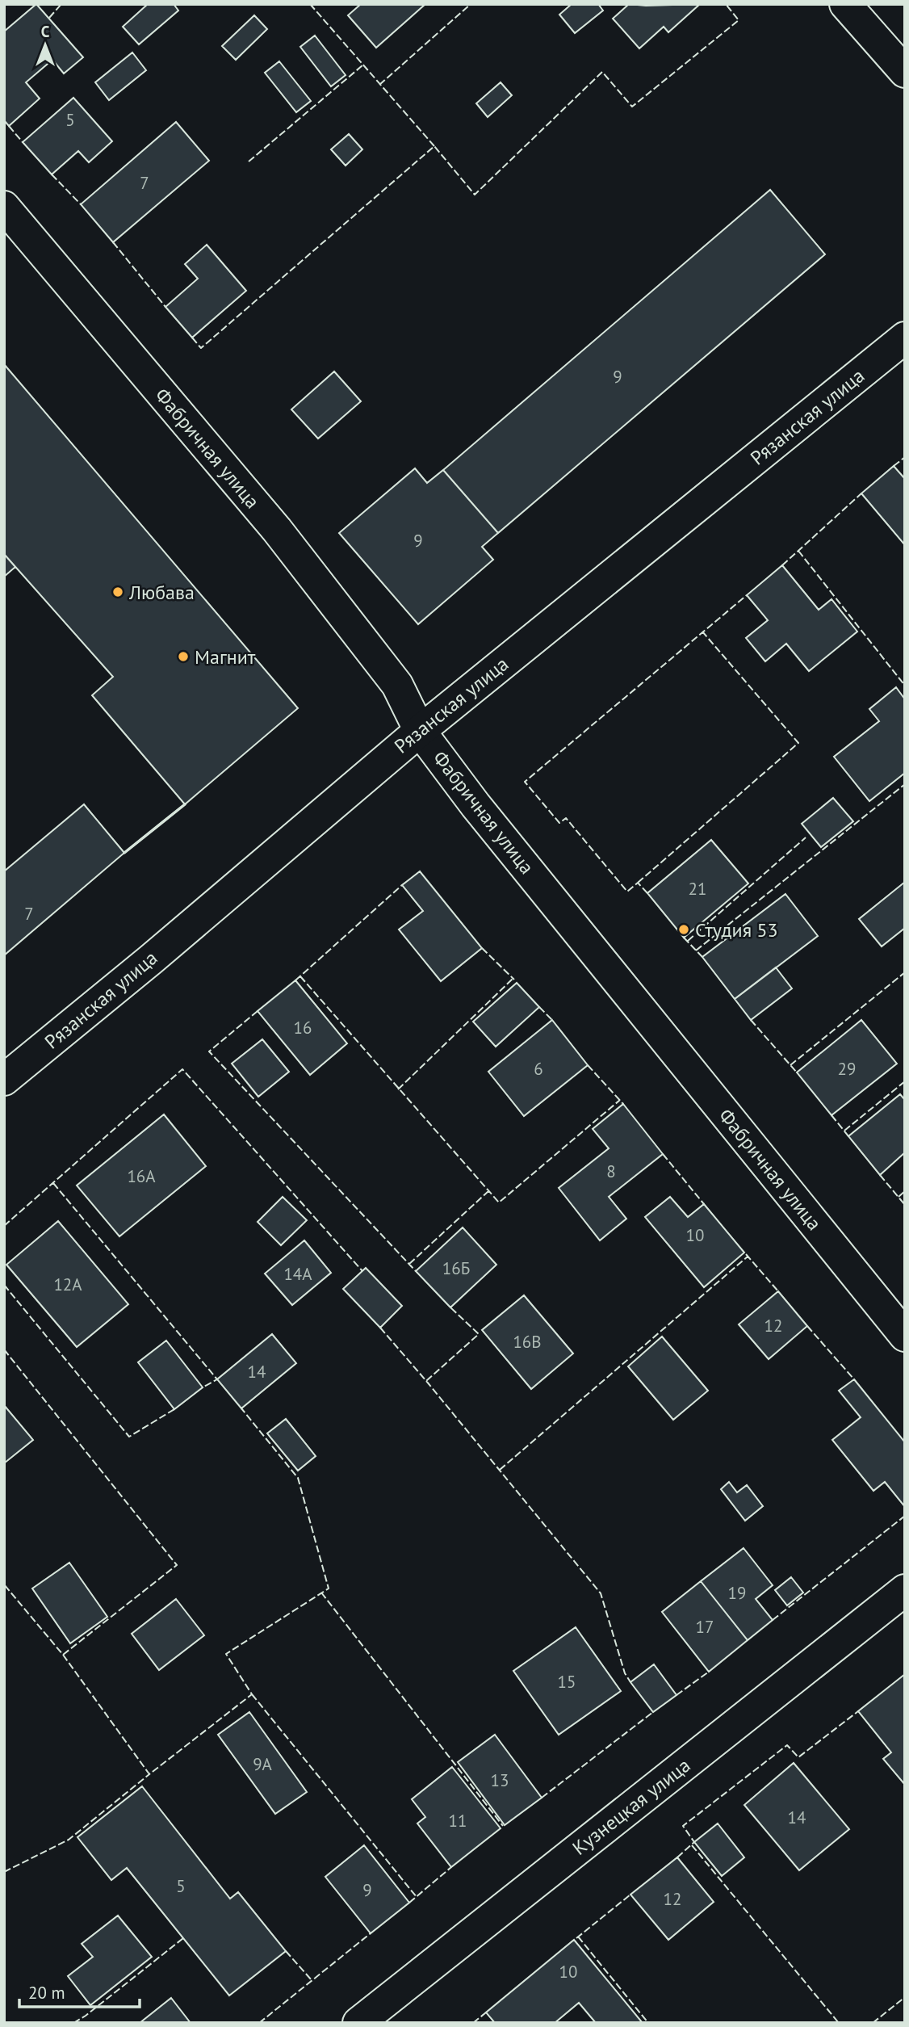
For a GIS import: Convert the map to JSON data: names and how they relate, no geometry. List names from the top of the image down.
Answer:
{
  "streets": {
    "street": ["Рязанская улица", "Фабричная улица", "Кузнецкая улица"]
  },
  "crossings": [
    ["Рязанская улица", "Фабричная улица"]
  ],
  "places": ["Любава", "Магнит", "Студия 53"],
  "house_numbers": [
    "5",
    "7",
    "9",
    "9",
    "21",
    "7",
    "16",
    "6",
    "29",
    "8",
    "16А",
    "10",
    "16Б",
    "14А",
    "12А",
    "12",
    "16В",
    "14",
    "19",
    "17",
    "15",
    "9А",
    "13",
    "14",
    "11",
    "5",
    "9",
    "12",
    "10"
  ],
  "scale_bar": "20 m",
  "north": "top"
}
